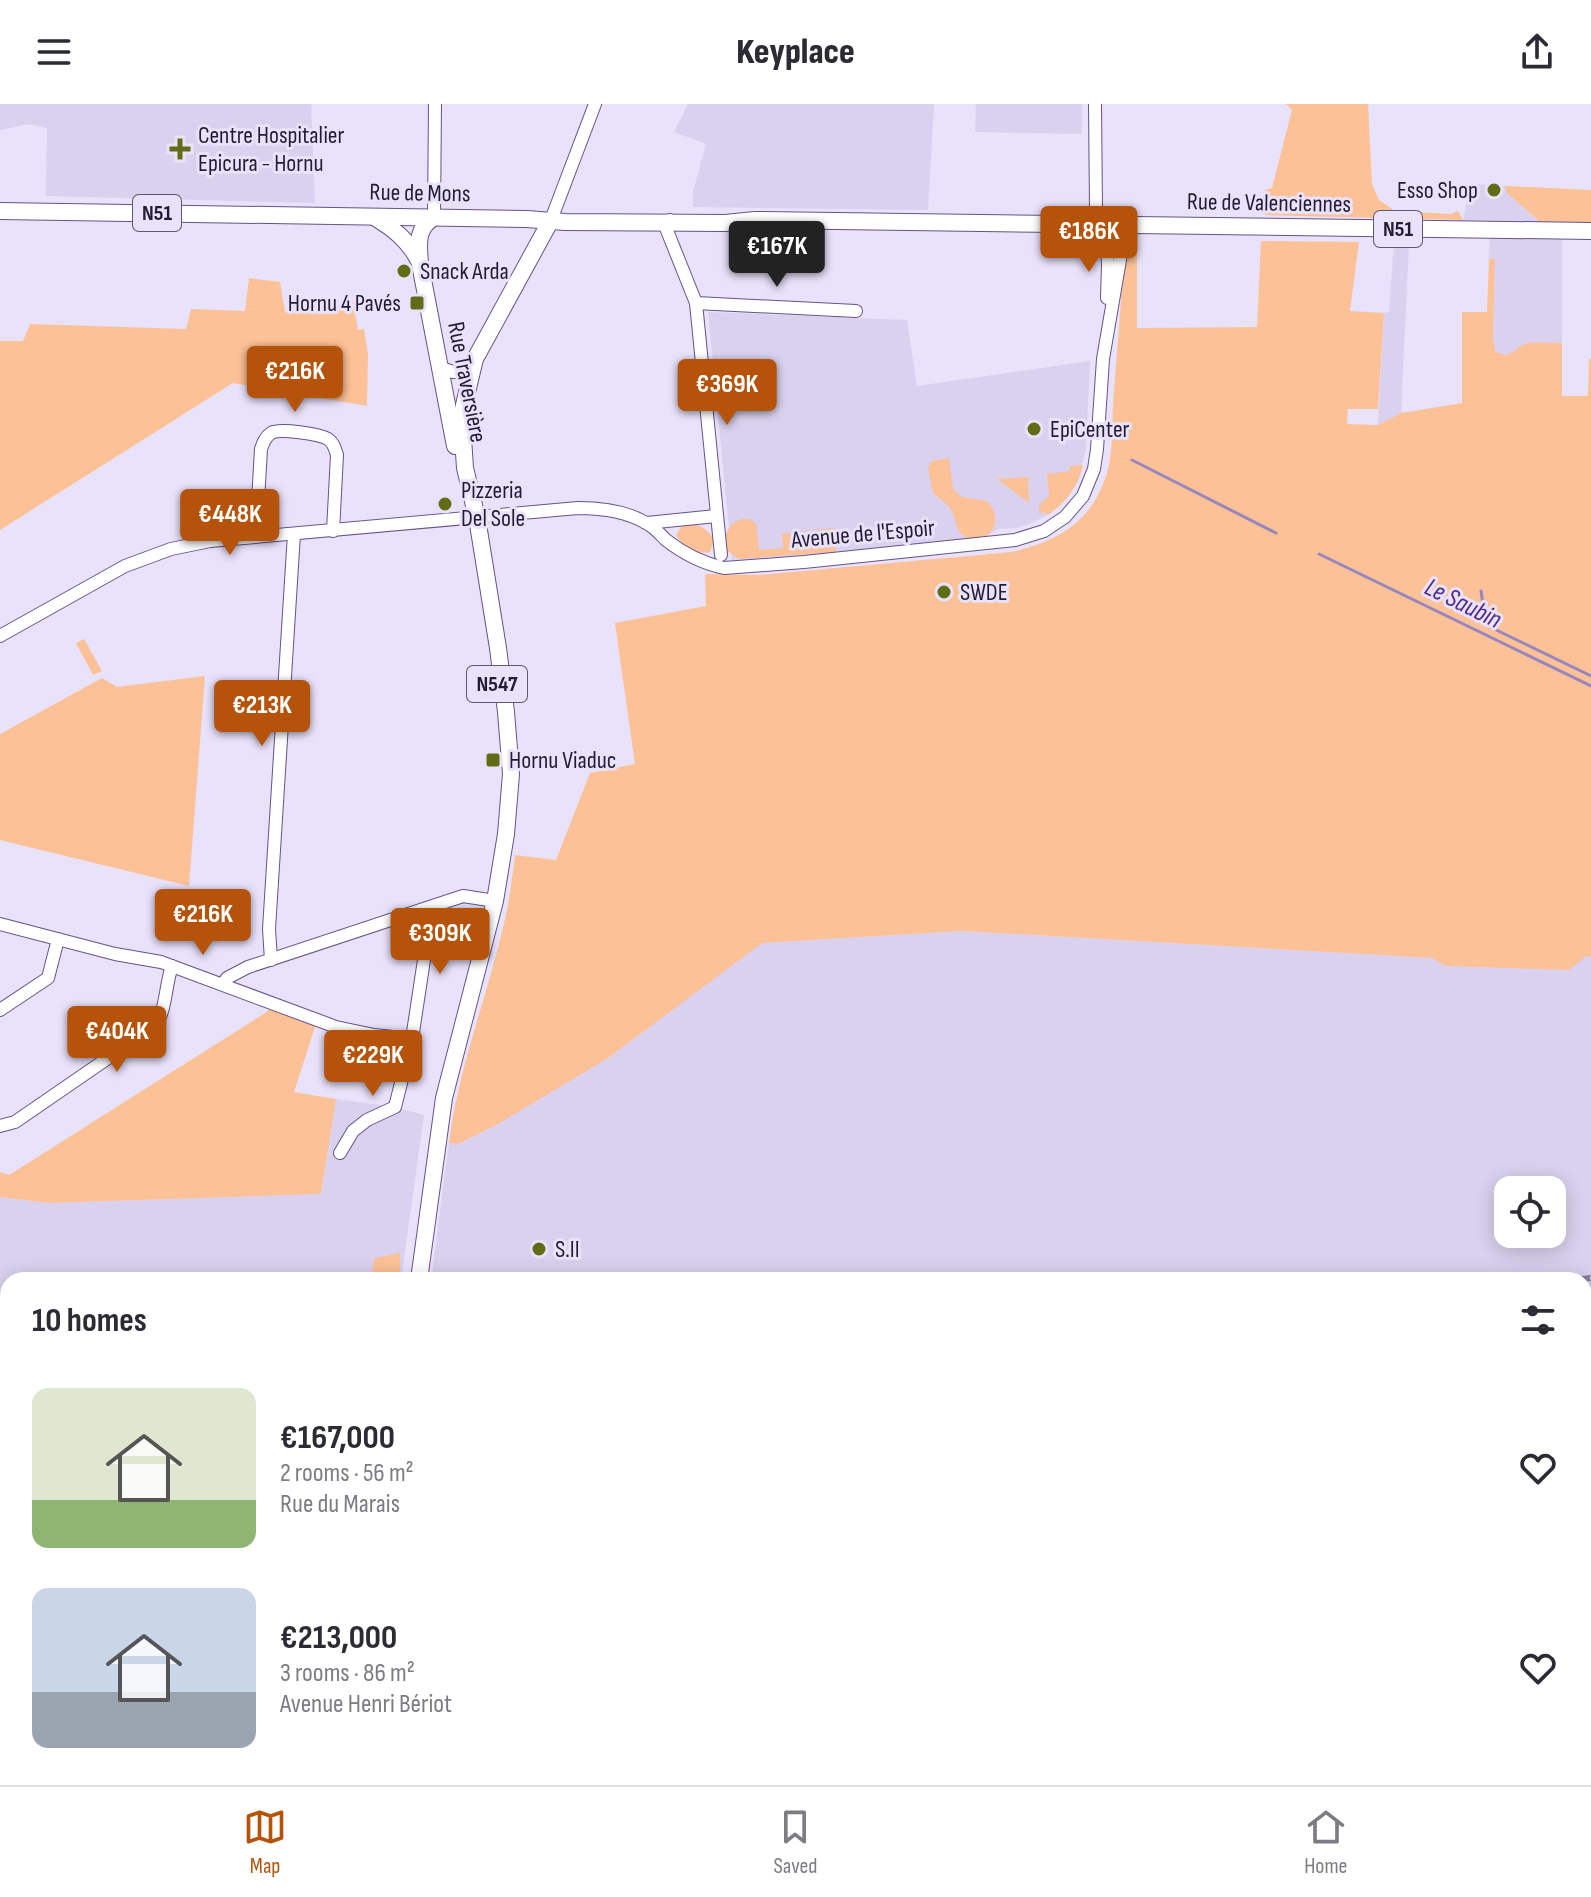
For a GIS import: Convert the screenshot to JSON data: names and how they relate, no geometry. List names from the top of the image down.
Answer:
{
  "streets": {
    "main road": [
      "Rue de Mons",
      "Rue de Valenciennes",
      "N51",
      "Rue Traversière",
      "N547"
    ],
    "street": ["Avenue de l'Espoir"]
  },
  "crossings": [
    ["Rue de Mons", "Rue de Valenciennes"],
    ["Rue de Mons", "Rue Traversière"],
    ["Rue de Mons", "N547"],
    ["Rue de Valenciennes", "N547"],
    ["Rue Traversière", "Avenue de l'Espoir"],
    ["Rue Traversière", "N547"],
    ["Avenue de l'Espoir", "N547"]
  ],
  "water": ["Le Saubin"],
  "places": {
    "health": ["Centre Hospitalier Epicura - Hornu"],
    "other": [
      "Esso Shop",
      "Snack Arda",
      "EpiCenter",
      "Pizzeria Del Sole",
      "SWDE",
      "S.II"
    ],
    "transit": ["Hornu 4 Pavés", "Hornu Viaduc"]
  },
  "page": {
    "header": "Keyplace",
    "price": [
      "€186K",
      "€167K",
      "€216K",
      "€369K",
      "€448K",
      "€213K",
      "€216K",
      "€309K",
      "€404K",
      "€229K"
    ],
    "heading": "10 homes",
    "list": [
      {
        "name": "€167,000",
        "note": "2 rooms · 56 m² · Rue du Marais"
      },
      {
        "name": "€213,000",
        "note": "3 rooms · 86 m² · Avenue Henri Bériot"
      }
    ],
    "tabs": ["Map", "Saved", "Home"]
  }
}
